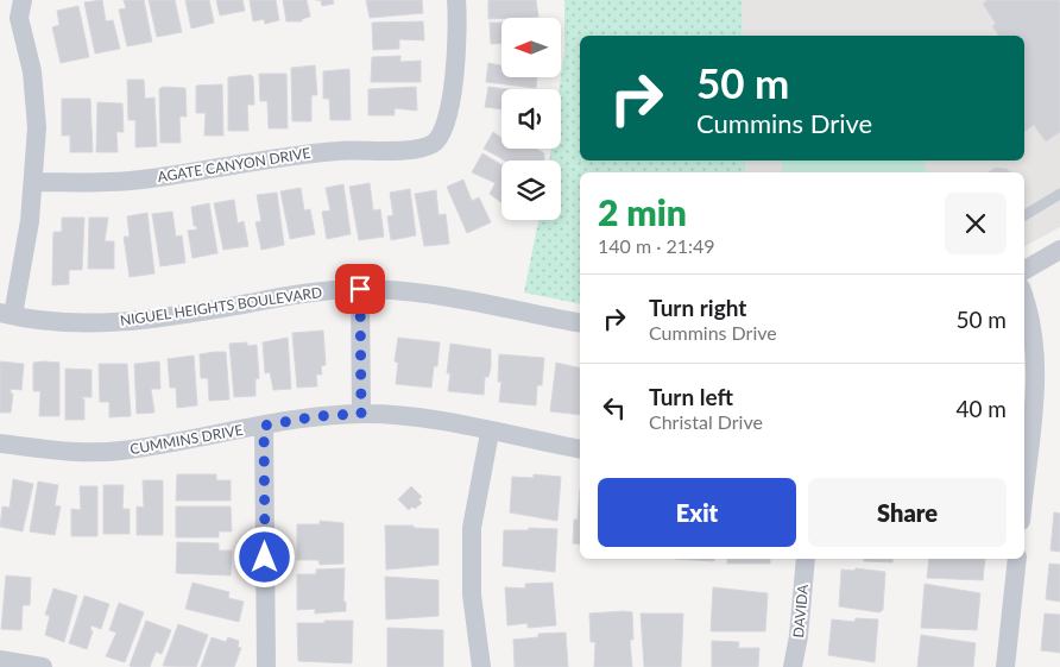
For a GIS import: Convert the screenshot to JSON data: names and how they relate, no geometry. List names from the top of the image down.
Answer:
{
  "streets": {
    "street": [
      "AGATE CANYON DRIVE",
      "NIGUEL HEIGHTS BOULEVARD",
      "CUMMINS DRIVE",
      "DAVIDA"
    ]
  },
  "north": "left",
  "page": {
    "turn": ["50 m", "Cummins Drive"],
    "heading": ["2 min", "140 m · 21:49"],
    "list": [
      {
        "name": "Turn right",
        "note": "Cummins Drive",
        "value": "50 m"
      },
      {
        "name": "Turn left",
        "note": "Christal Drive",
        "value": "40 m"
      }
    ],
    "buttons": ["Exit", "Share"]
  }
}
